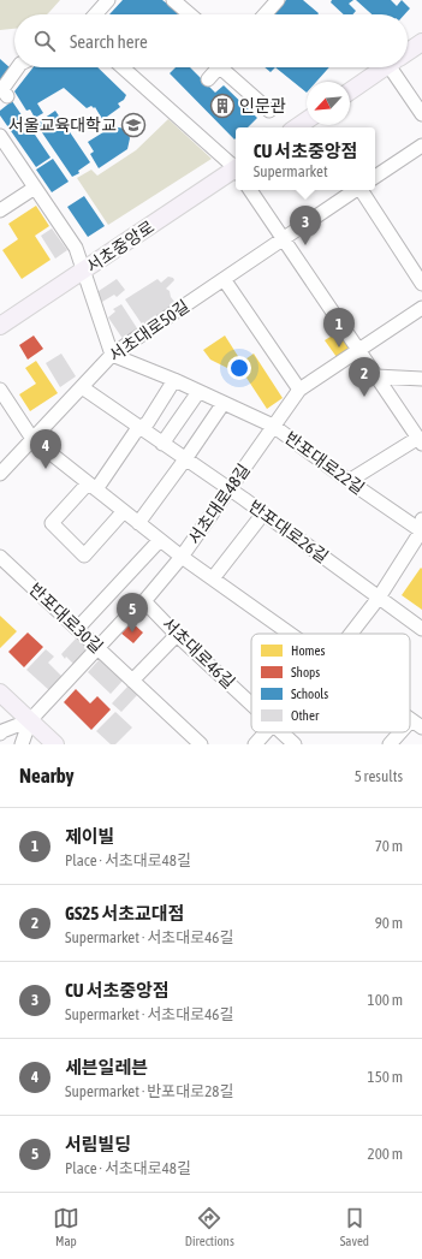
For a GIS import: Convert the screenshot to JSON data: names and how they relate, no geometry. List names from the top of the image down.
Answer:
{
  "streets": {
    "main road": ["서초중앙로"],
    "street": [
      "서초대로50길",
      "반포대로22길",
      "서초대로48길",
      "반포대로26길",
      "반포대로30길",
      "서초대로46길"
    ]
  },
  "crossings": [
    ["서초대로50길", "반포대로22길"],
    ["서초대로50길", "반포대로26길"],
    ["반포대로22길", "서초대로48길"],
    ["서초대로48길", "반포대로26길"],
    ["서초대로48길", "반포대로30길"],
    ["서초대로48길", "서초대로46길"]
  ],
  "places": {
    "building": ["인문관"],
    "school or university": ["서울교육대학교"]
  },
  "legend": [
    "Homes",
    "Shops",
    "Schools",
    "Other"
  ],
  "north": "bottom left",
  "page": {
    "search": "Search here",
    "popup": ["CU 서초중앙점", "Supermarket"],
    "pins": [
      "3",
      "1",
      "2",
      "4",
      "5"
    ],
    "heading": ["Nearby", "5 results"],
    "list": [
      {
        "mark": "1",
        "name": "제이빌",
        "note": "Place · 서초대로48길",
        "value": "70 m"
      },
      {
        "mark": "2",
        "name": "GS25 서초교대점",
        "note": "Supermarket · 서초대로46길",
        "value": "90 m"
      },
      {
        "mark": "3",
        "name": "CU 서초중앙점",
        "note": "Supermarket · 서초대로46길",
        "value": "100 m"
      },
      {
        "mark": "4",
        "name": "세븐일레븐",
        "note": "Supermarket · 반포대로28길",
        "value": "150 m"
      },
      {
        "mark": "5",
        "name": "서림빌딩",
        "note": "Place · 서초대로48길",
        "value": "200 m"
      }
    ],
    "nav": ["Map", "Directions", "Saved"]
  }
}
